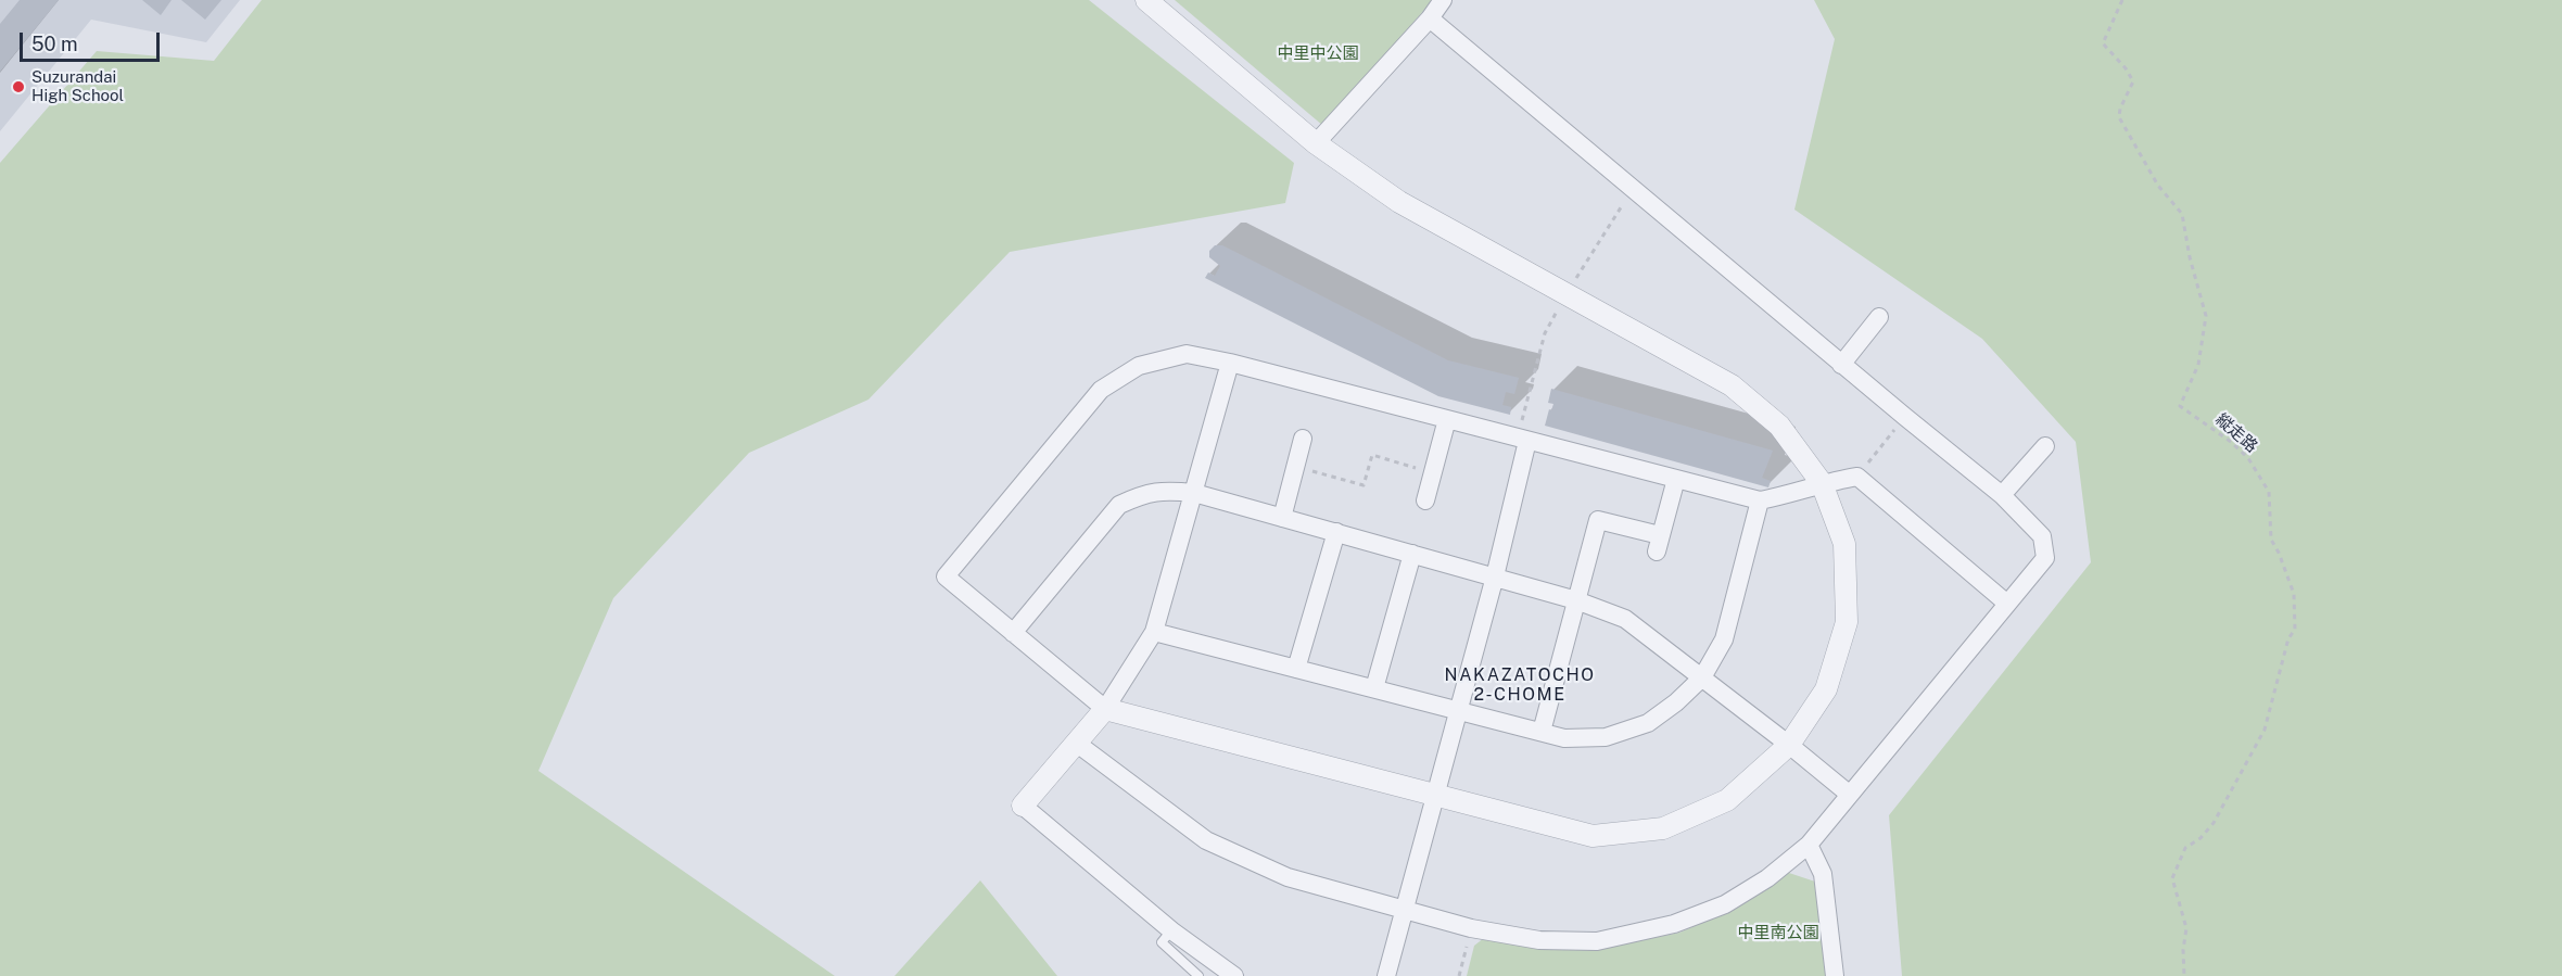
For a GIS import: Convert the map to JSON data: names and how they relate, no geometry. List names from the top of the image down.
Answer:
{
  "streets": {
    "path": ["縦走路"]
  },
  "districts": ["NAKAZATOCHO 2-CHOME"],
  "parks": ["中里中公園", "中里南公園"],
  "places": ["Suzurandai High School"],
  "scale_bar": "50 m"
}
